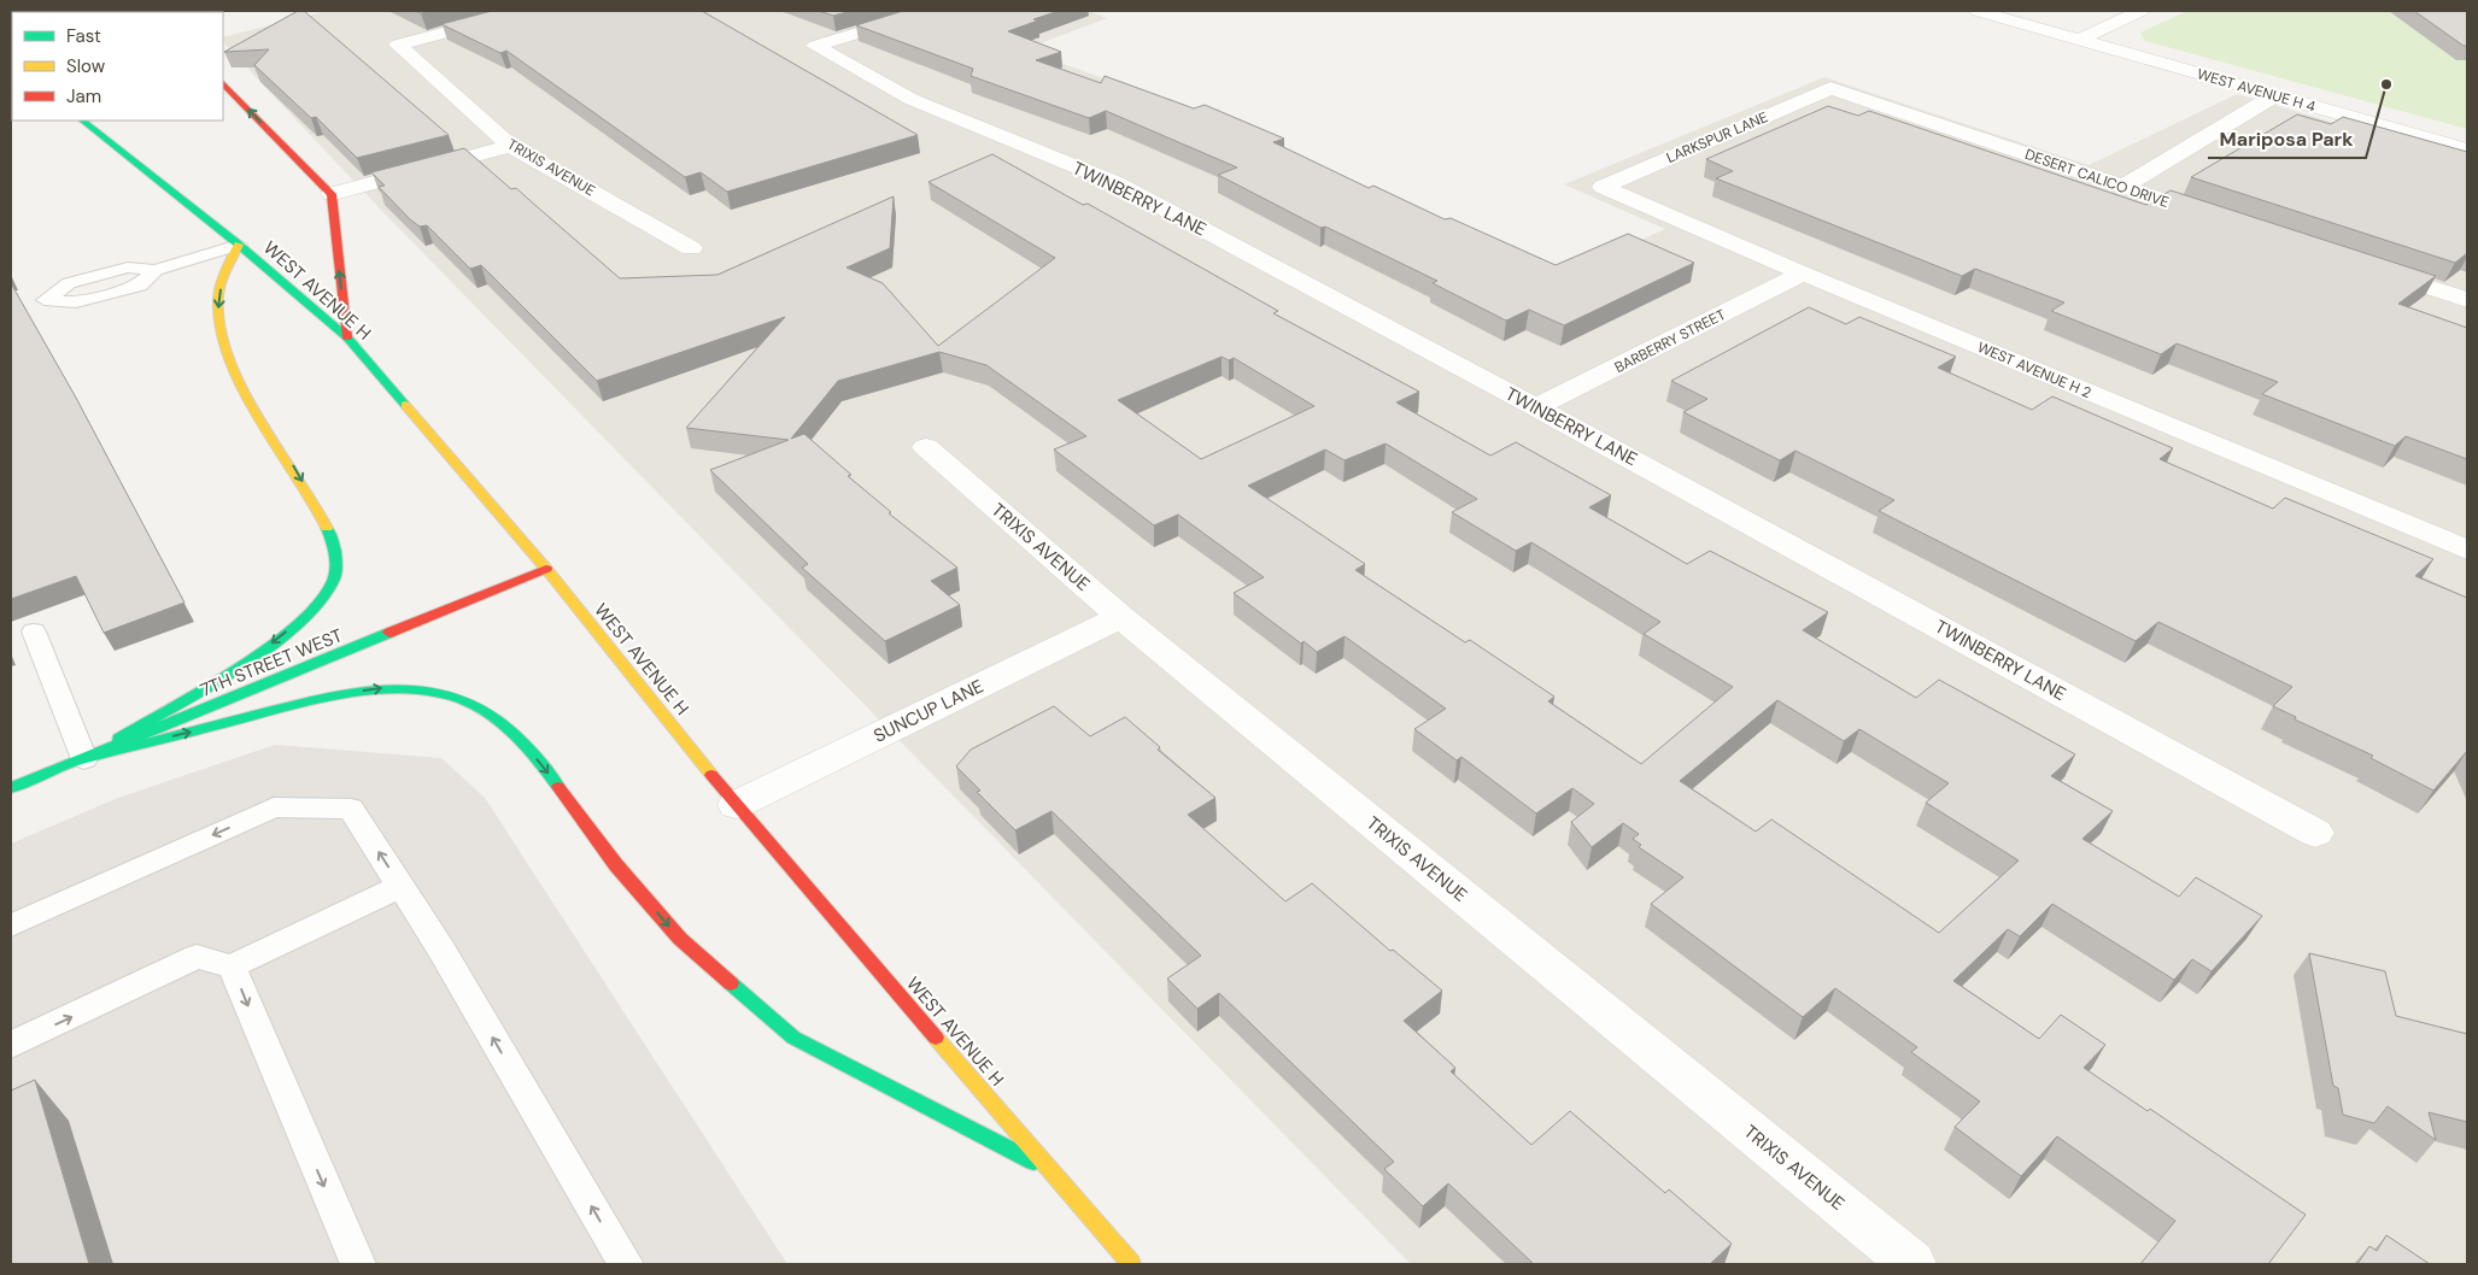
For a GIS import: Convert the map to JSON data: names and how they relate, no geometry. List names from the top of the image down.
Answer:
{
  "streets": {
    "main road": ["WEST AVENUE H", "7TH STREET WEST"],
    "street": [
      "WEST AVENUE H 4",
      "LARKSPUR LANE",
      "TRIXIS AVENUE",
      "DESERT CALICO DRIVE",
      "TWINBERRY LANE",
      "BARBERRY STREET",
      "WEST AVENUE H 2",
      "SUNCUP LANE"
    ]
  },
  "crossings": [
    ["LARKSPUR LANE", "DESERT CALICO DRIVE"],
    ["LARKSPUR LANE", "WEST AVENUE H 2"],
    ["TRIXIS AVENUE", "SUNCUP LANE"],
    ["TWINBERRY LANE", "BARBERRY STREET"],
    ["WEST AVENUE H", "7TH STREET WEST"],
    ["WEST AVENUE H", "SUNCUP LANE"],
    ["BARBERRY STREET", "WEST AVENUE H 2"]
  ],
  "places": ["Mariposa Park"],
  "legend": ["Fast", "Slow", "Jam"]
}
